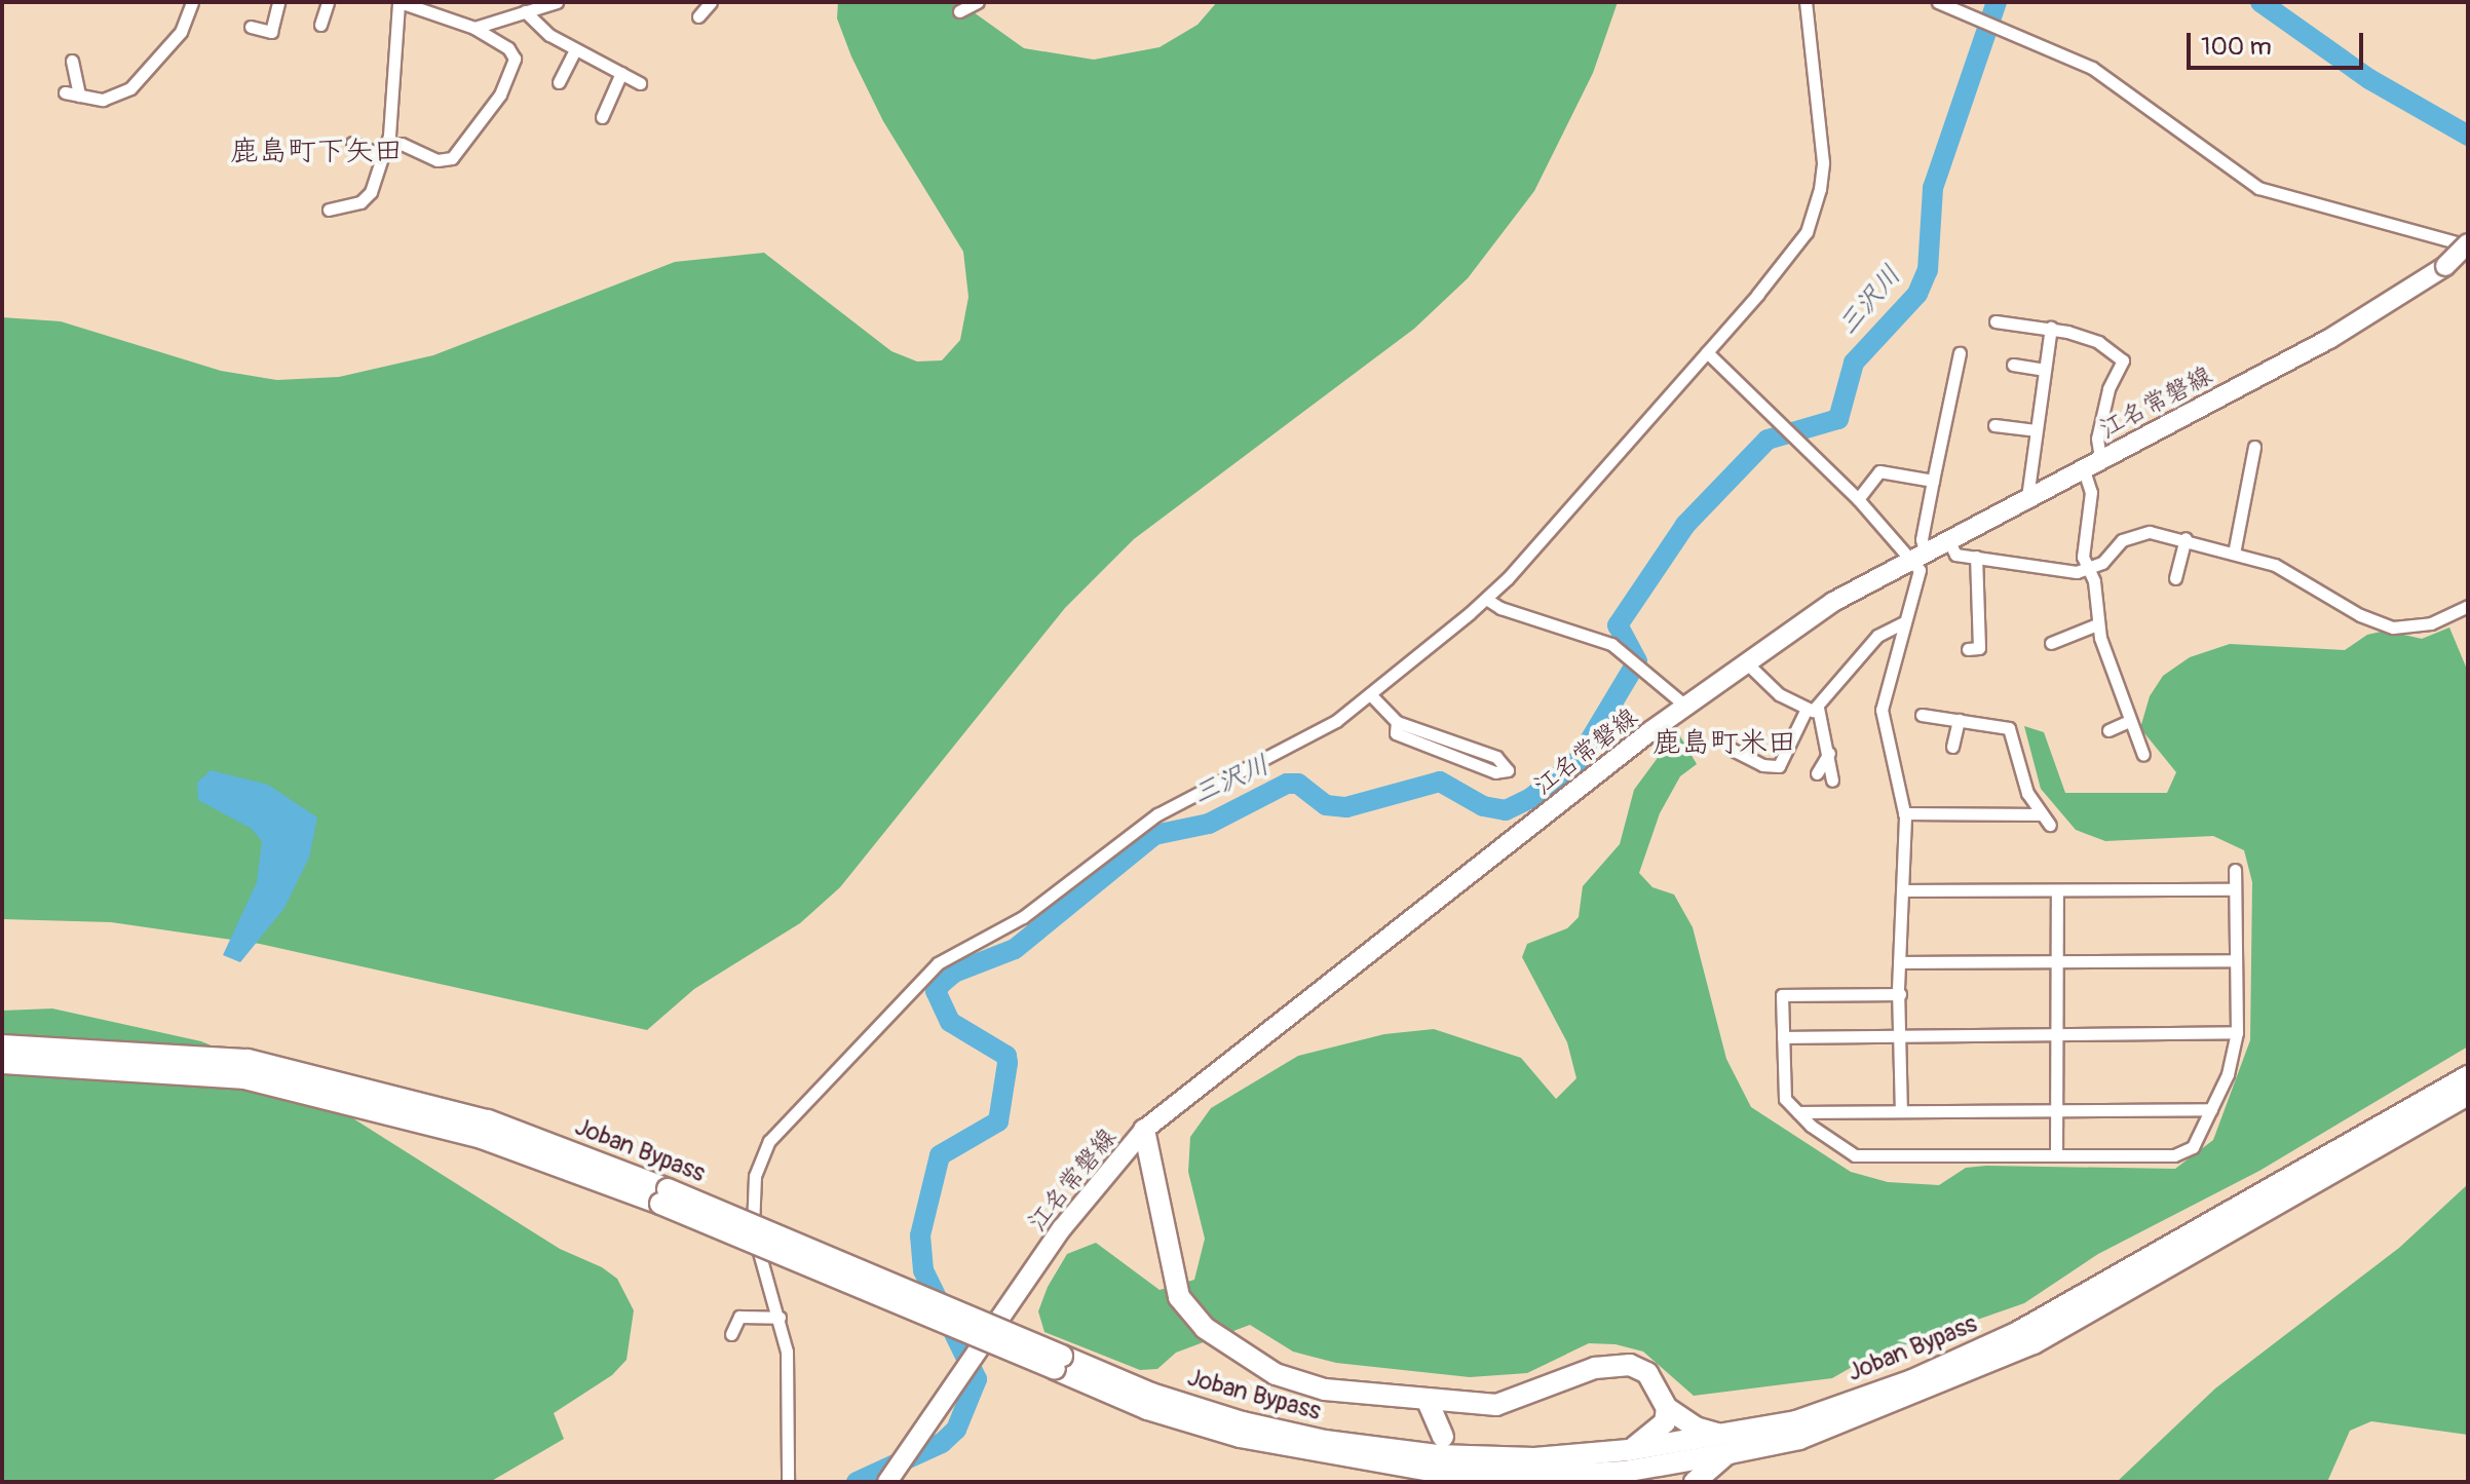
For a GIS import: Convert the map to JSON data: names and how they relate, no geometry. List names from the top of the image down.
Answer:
{
  "streets": {
    "highway": ["Joban Bypass"],
    "main road": ["江名常磐線"]
  },
  "districts": ["鹿島町下矢田", "鹿島町米田"],
  "water": ["三沢川"],
  "scale_bar": "100 m"
}
